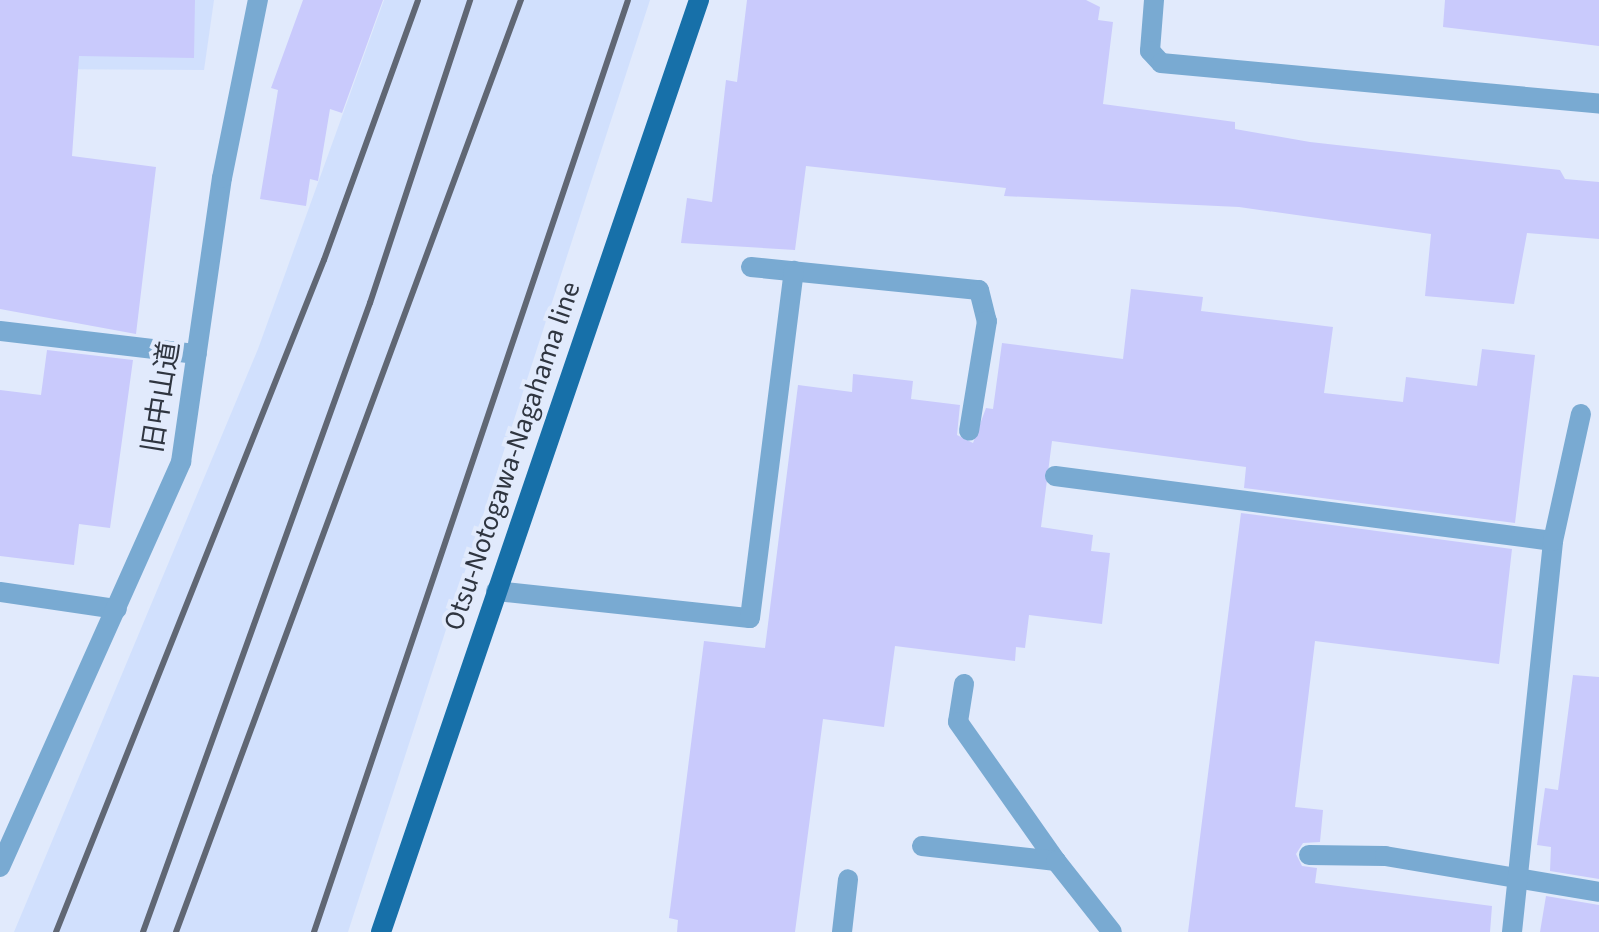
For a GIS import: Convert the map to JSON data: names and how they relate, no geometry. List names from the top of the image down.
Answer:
{
  "streets": {
    "main road": ["Otsu-Notogawa-Nagahama line"],
    "street": ["旧中山道"]
  }
}
